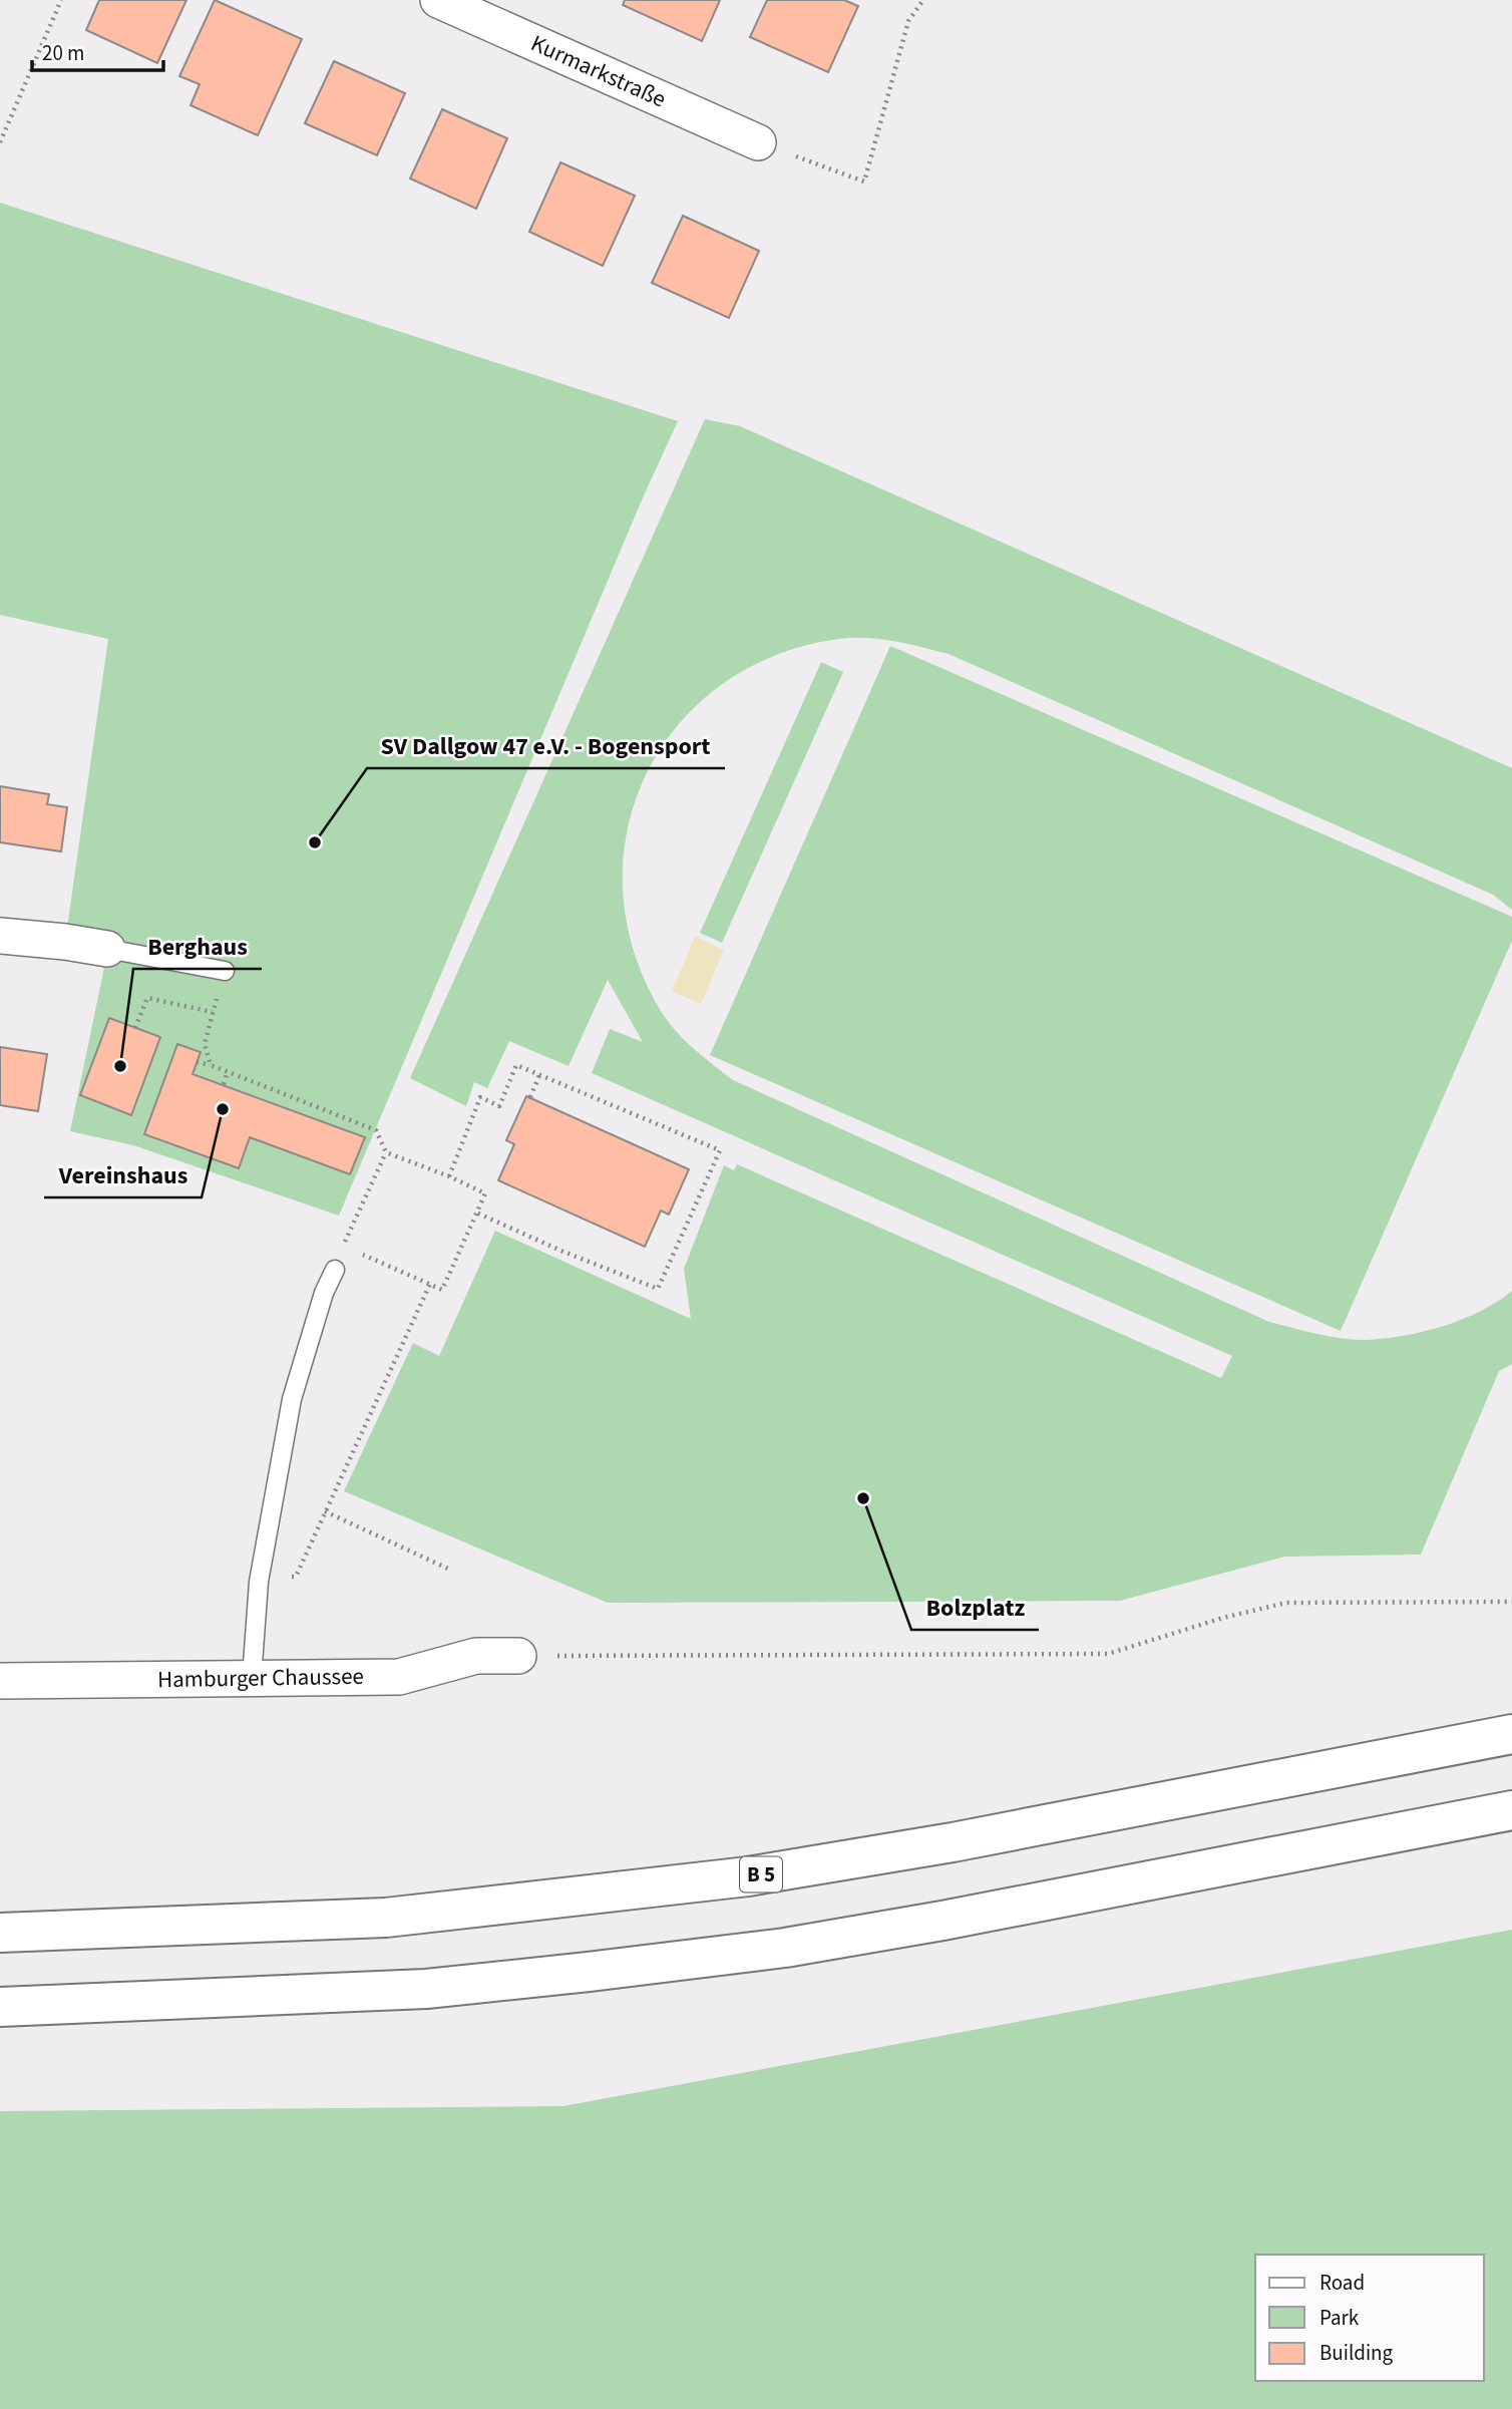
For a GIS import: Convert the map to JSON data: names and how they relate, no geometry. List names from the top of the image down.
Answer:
{
  "streets": {
    "highway": ["B 5"],
    "street": ["Kurmarkstraße", "Hamburger Chaussee"]
  },
  "places": [
    "SV Dallgow 47 e.V. - Bogensport",
    "Berghaus",
    "Vereinshaus",
    "Bolzplatz"
  ],
  "legend": ["Road", "Park", "Building"],
  "scale_bar": "20 m"
}
